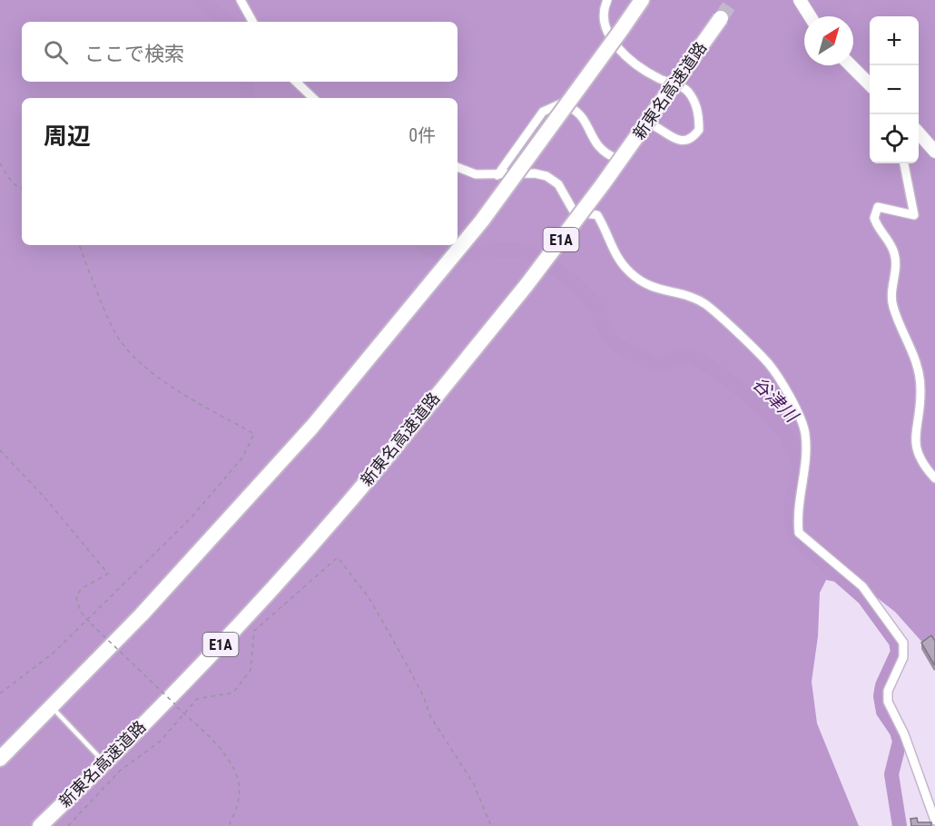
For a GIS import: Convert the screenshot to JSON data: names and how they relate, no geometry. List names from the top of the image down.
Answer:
{
  "streets": {
    "highway": ["新東名高速道路", "E1A"]
  },
  "water": ["谷津川"],
  "north": "top right",
  "page": {
    "map_buttons": ["+", "−"],
    "search": "ここで検索",
    "heading": ["周辺", "0件"]
  }
}
